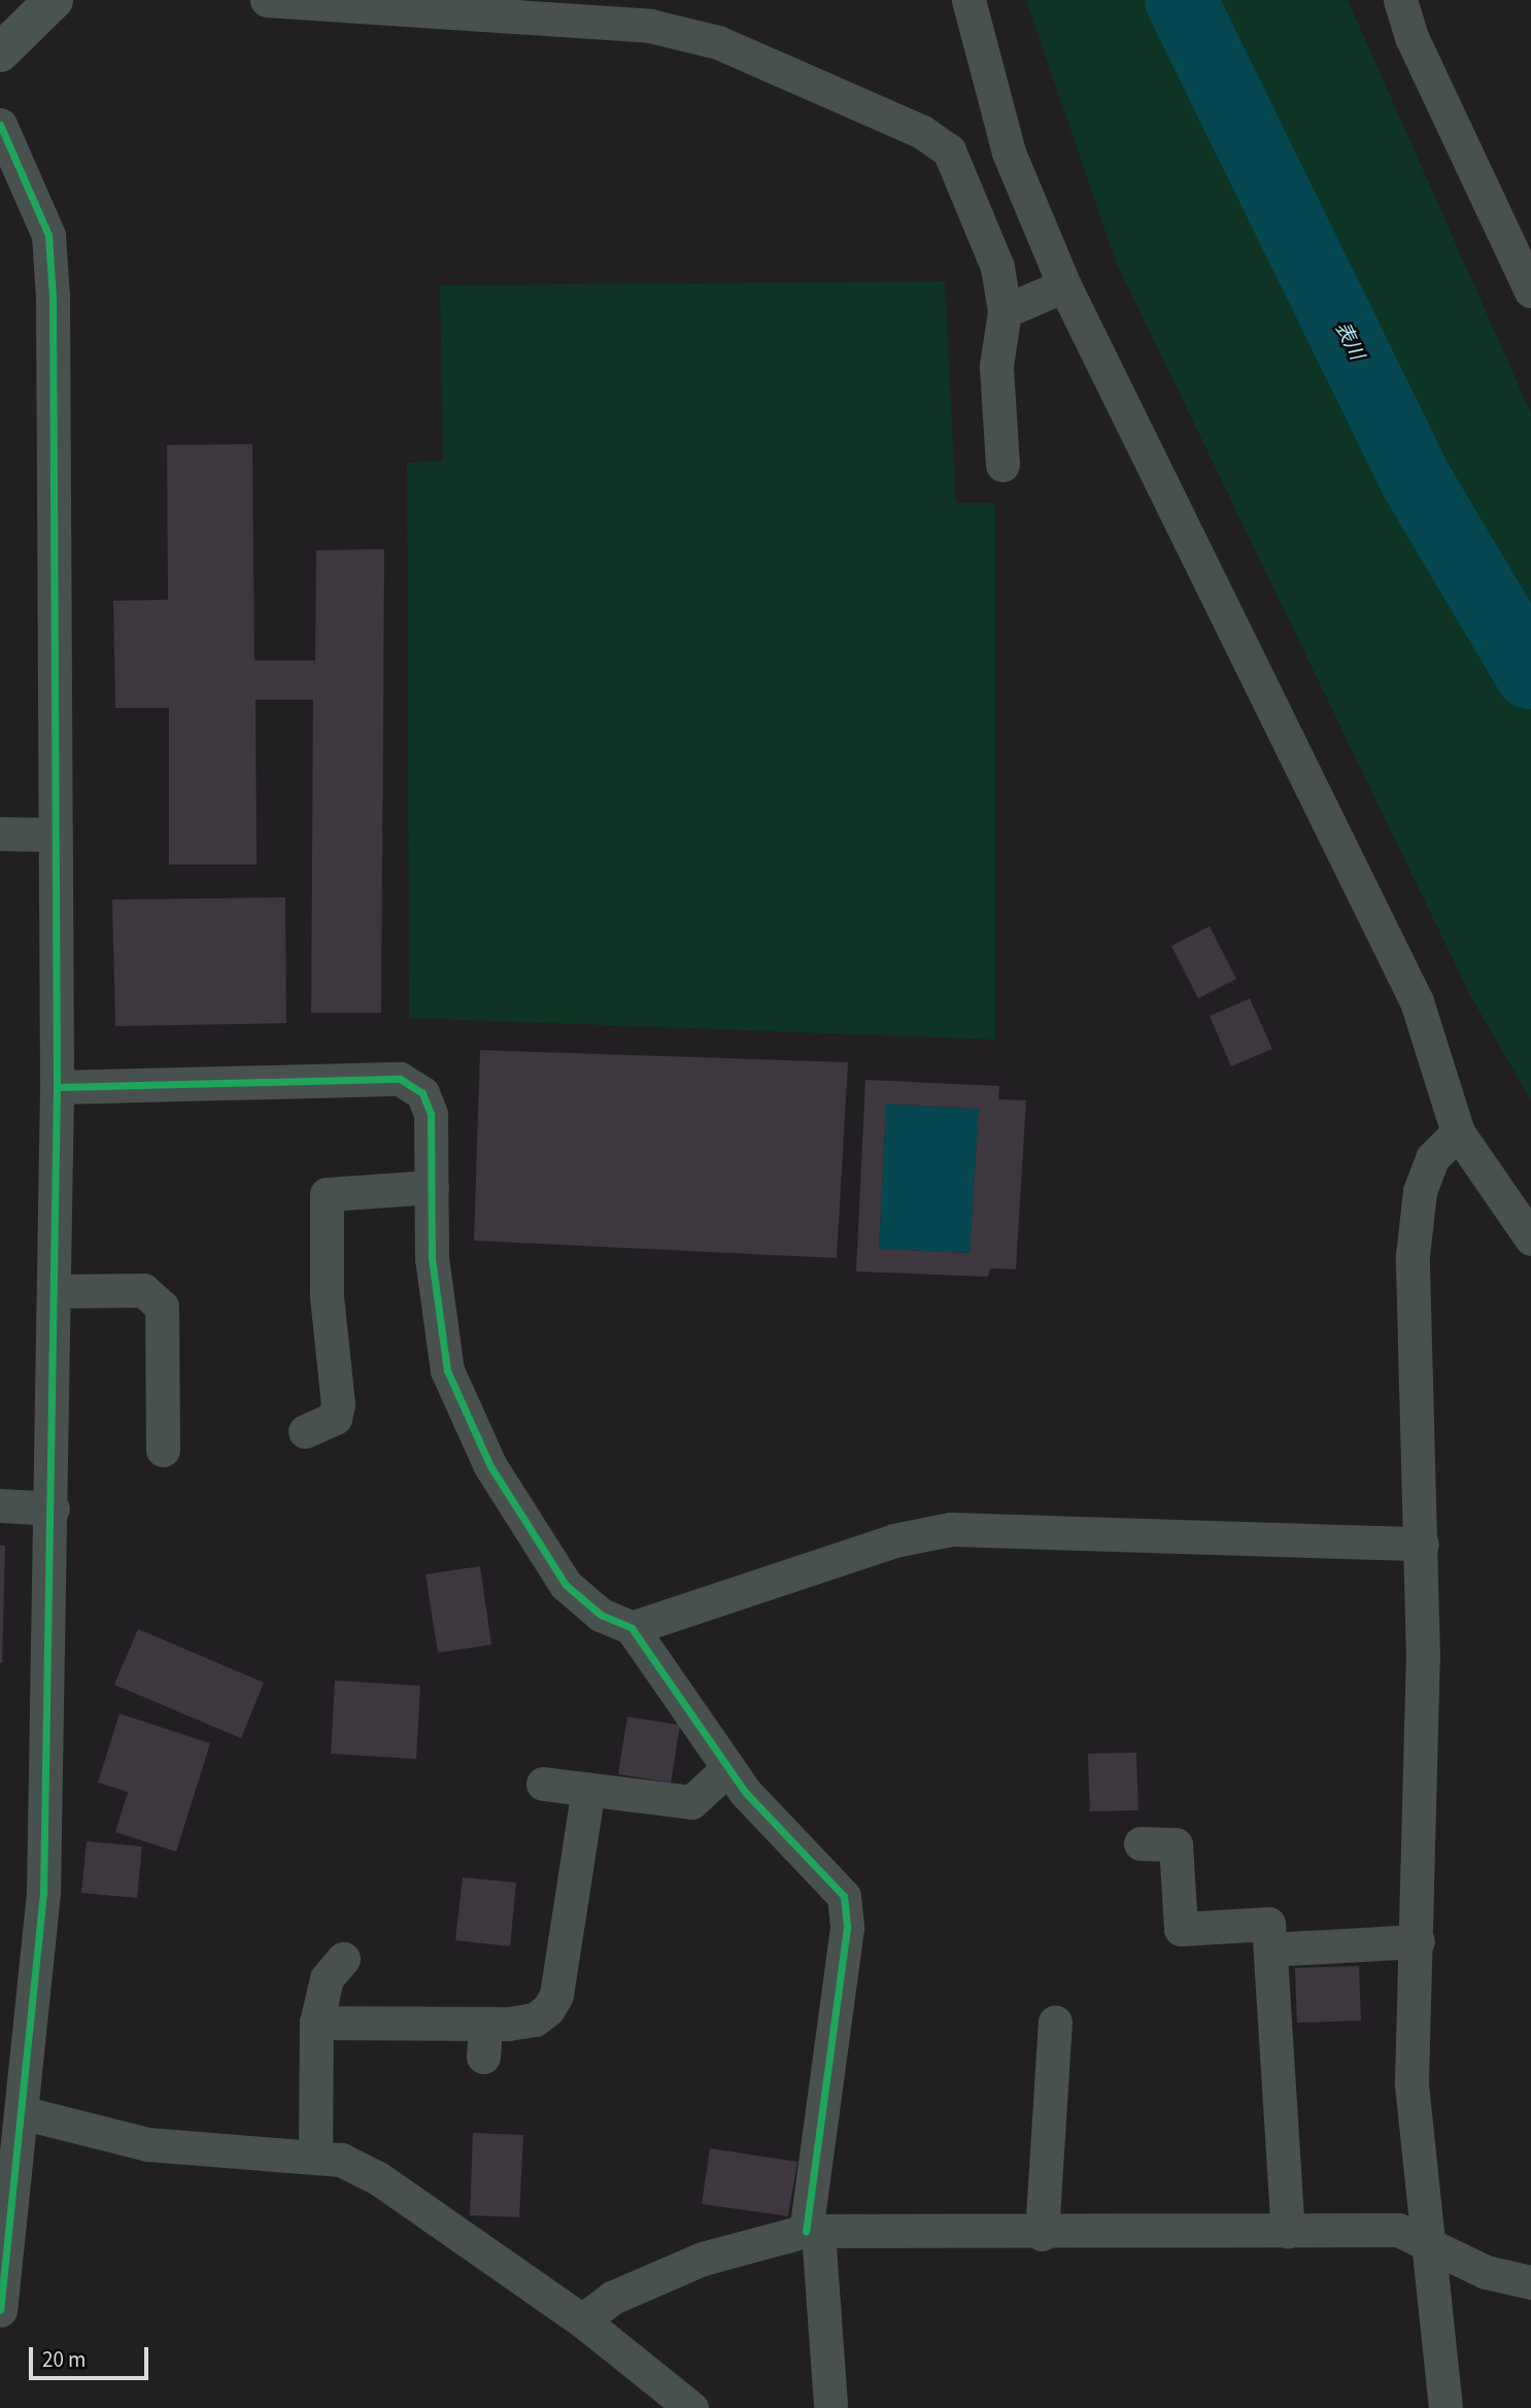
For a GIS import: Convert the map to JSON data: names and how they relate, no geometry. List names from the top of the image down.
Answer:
{
  "water": ["表川"],
  "scale_bar": "20 m"
}
